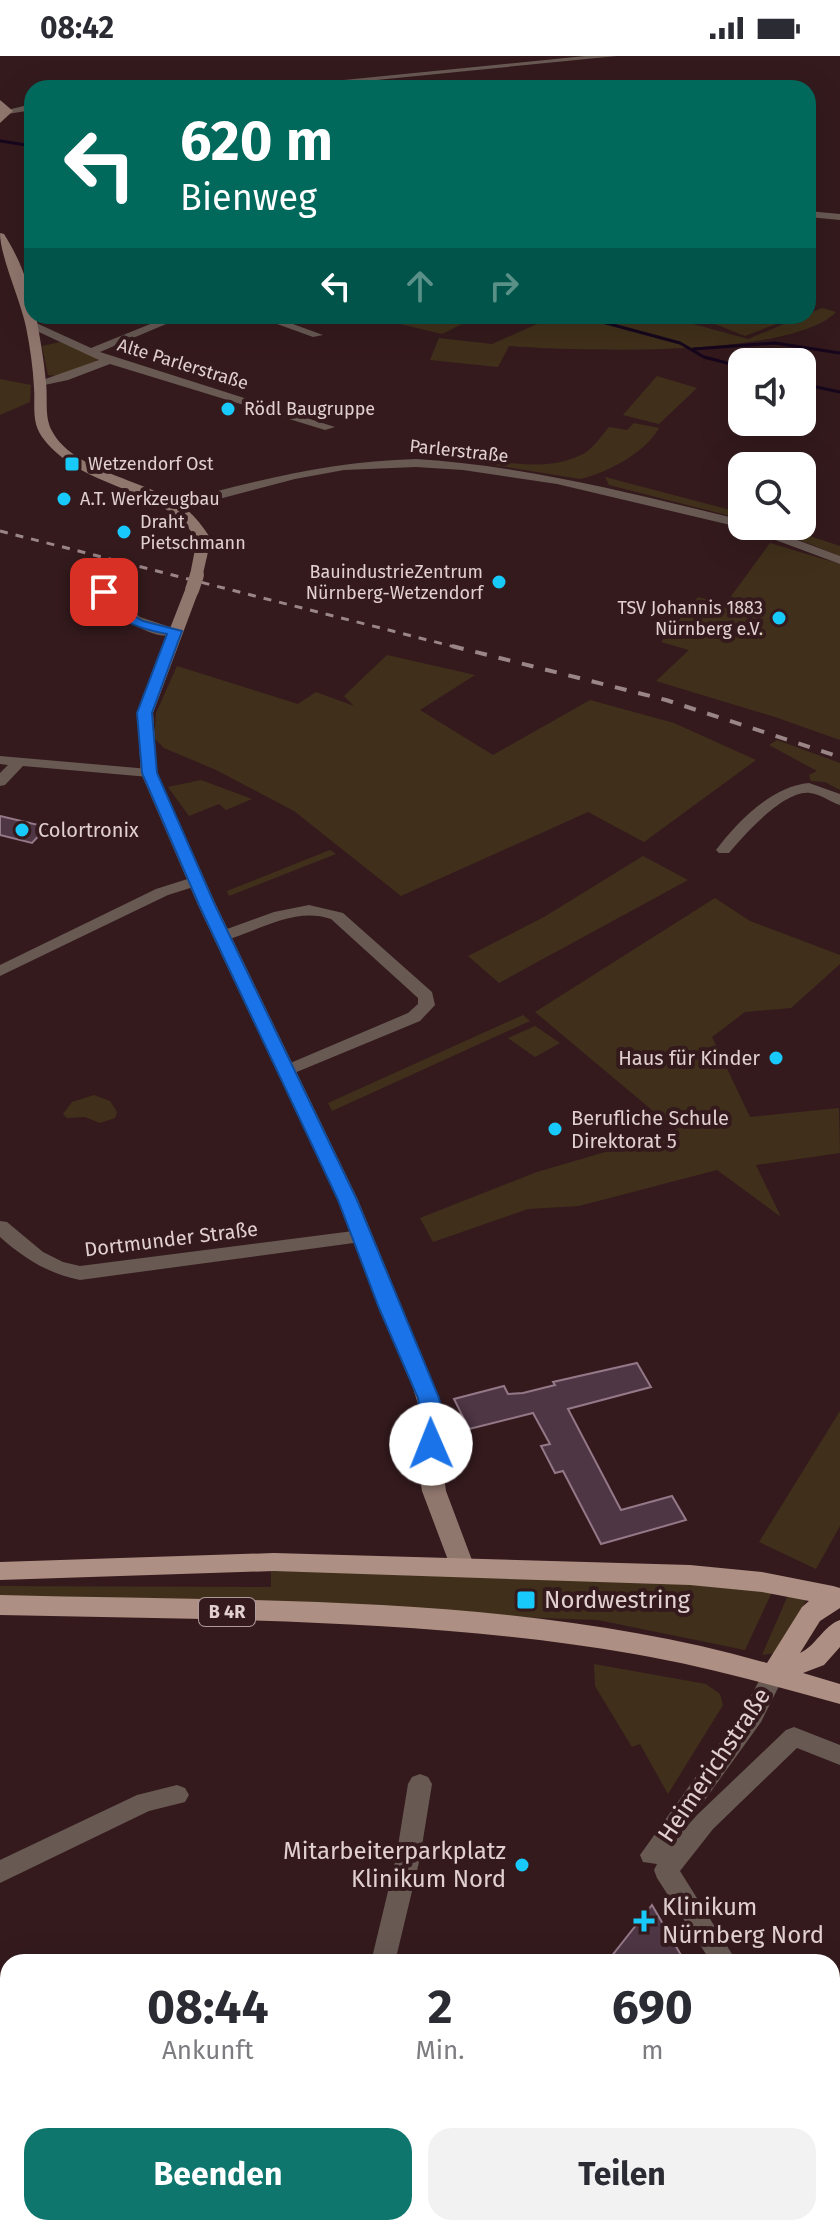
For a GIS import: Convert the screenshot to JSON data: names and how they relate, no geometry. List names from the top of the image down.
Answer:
{
  "streets": {
    "main road": ["B 4R"],
    "street": [
      "Alte Parlerstraße",
      "Parlerstraße",
      "Dortmunder Straße",
      "Heimerichstraße"
    ]
  },
  "crossings": [
    ["B 4R", "Heimerichstraße"]
  ],
  "places": {
    "other": [
      "Rödl Baugruppe",
      "A.T. Werkzeugbau",
      "Draht Pietschmann",
      "BauindustrieZentrum Nürnberg-Wetzendorf",
      "TSV Johannis 1883 Nürnberg e.V.",
      "Colortronix",
      "Haus für Kinder",
      "Berufliche Schule Direktorat 5",
      "Mitarbeiterparkplatz Klinikum Nord"
    ],
    "transit": ["Wetzendorf Ost", "Nordwestring"],
    "health": ["Klinikum Nürnberg Nord"]
  },
  "page": {
    "status": "08:42",
    "turn": ["620 m", "Bienweg"],
    "eta": [
      "08:44",
      "Ankunft",
      "2",
      "Min.",
      "690",
      "m"
    ],
    "buttons": ["Beenden", "Teilen"]
  }
}
